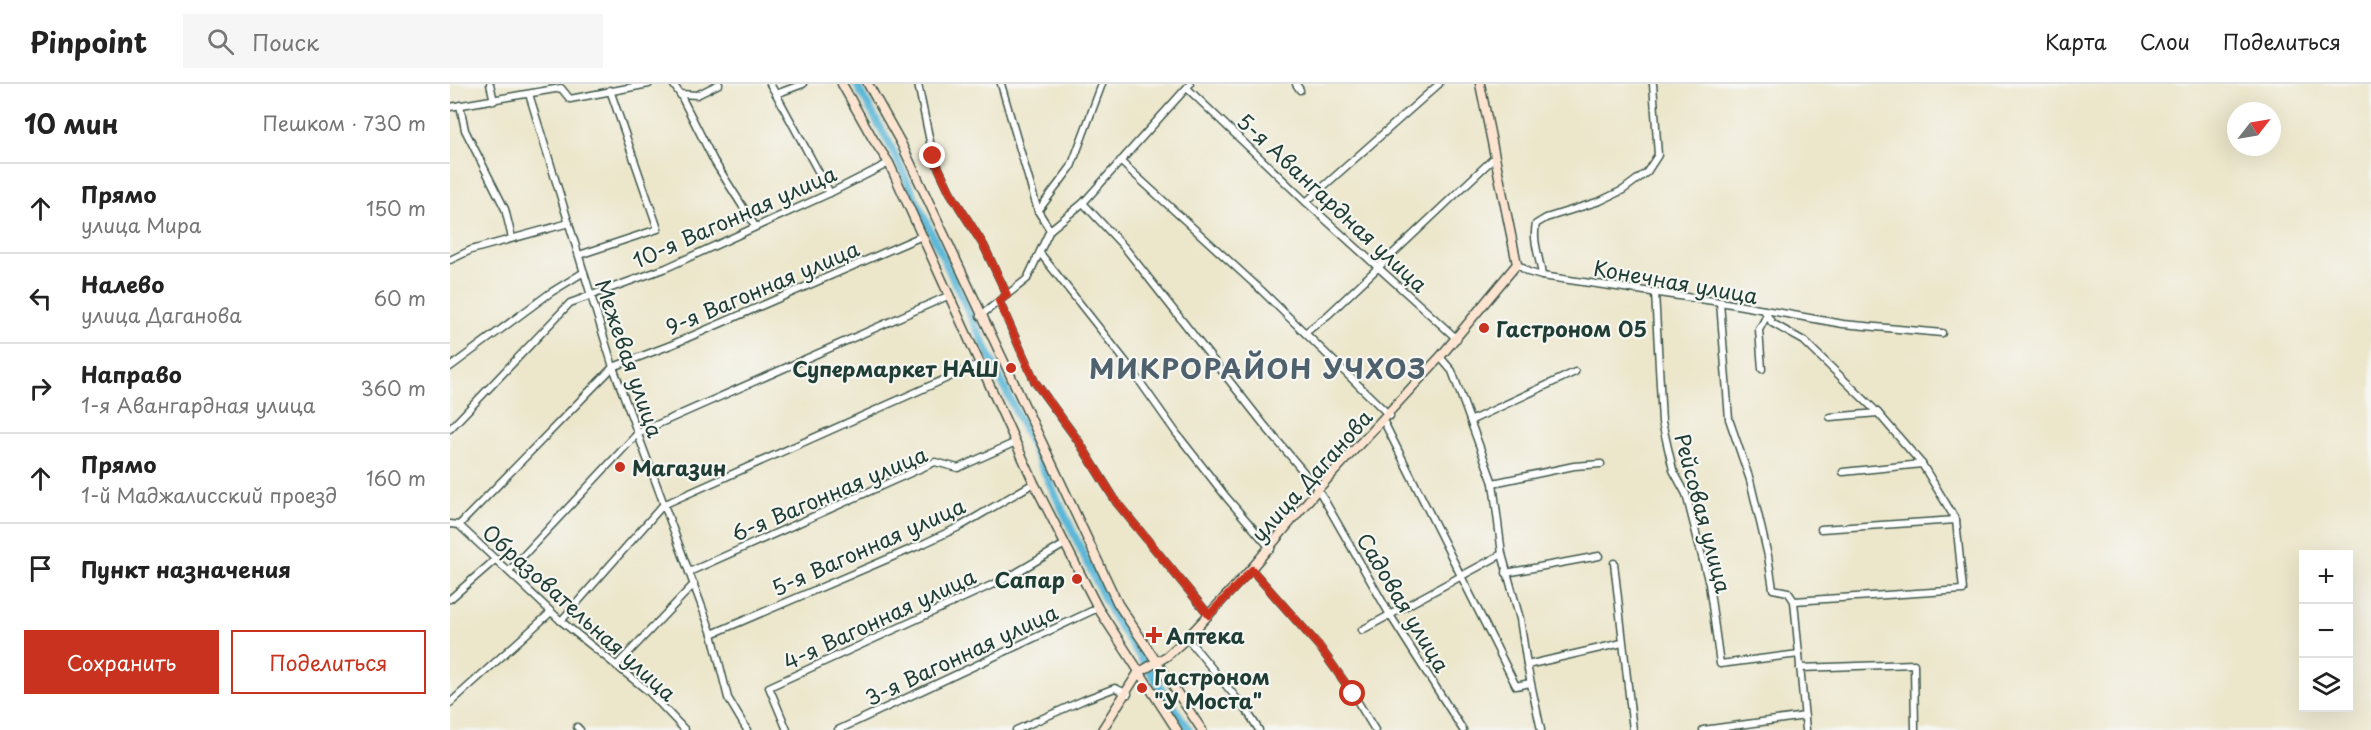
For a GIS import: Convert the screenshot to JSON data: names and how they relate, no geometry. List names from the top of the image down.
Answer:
{
  "streets": {
    "main road": ["улица Даганова"],
    "street": [
      "5-я Авангардная улица",
      "10-я Вагонная улица",
      "Конечная улица",
      "9-я Вагонная улица",
      "Межевая улица",
      "6-я Вагонная улица",
      "Рейсовая улица",
      "5-я Вагонная улица",
      "Садовая улица",
      "Образовательная улица",
      "4-я Вагонная улица",
      "3-я Вагонная улица"
    ]
  },
  "crossings": [
    ["5-я Авангардная улица", "улица Даганова"],
    ["10-я Вагонная улица", "Межевая улица"],
    ["Конечная улица", "улица Даганова"],
    ["Конечная улица", "Рейсовая улица"],
    ["9-я Вагонная улица", "Межевая улица"],
    ["Межевая улица", "6-я Вагонная улица"],
    ["Межевая улица", "5-я Вагонная улица"],
    ["улица Даганова", "Садовая улица"]
  ],
  "districts": ["МИКРОРАЙОН УЧХОЗ"],
  "places": {
    "other": [
      "Гастроном 05",
      "Супермаркет НАШ",
      "Магазин",
      "Сапар",
      "Гастроном \"У Моста\""
    ],
    "health": ["Аптека"]
  },
  "north": "top right",
  "page": {
    "header": "Pinpoint",
    "search": "Поиск",
    "nav": ["Карта", "Слои", "Поделиться"],
    "heading": ["10 мин", "Пешком · 730 m"],
    "list": [
      ["Прямо", "улица Мира", "150 m"],
      ["Налево", "улица Даганова", "60 m"],
      ["Направо", "1-я Авангардная улица", "360 m"],
      ["Прямо", "1-й Маджалисский проезд", "160 m"],
      "Пункт назначения"
    ],
    "map_buttons": ["+", "−"],
    "buttons": ["Сохранить", "Поделиться"]
  }
}
